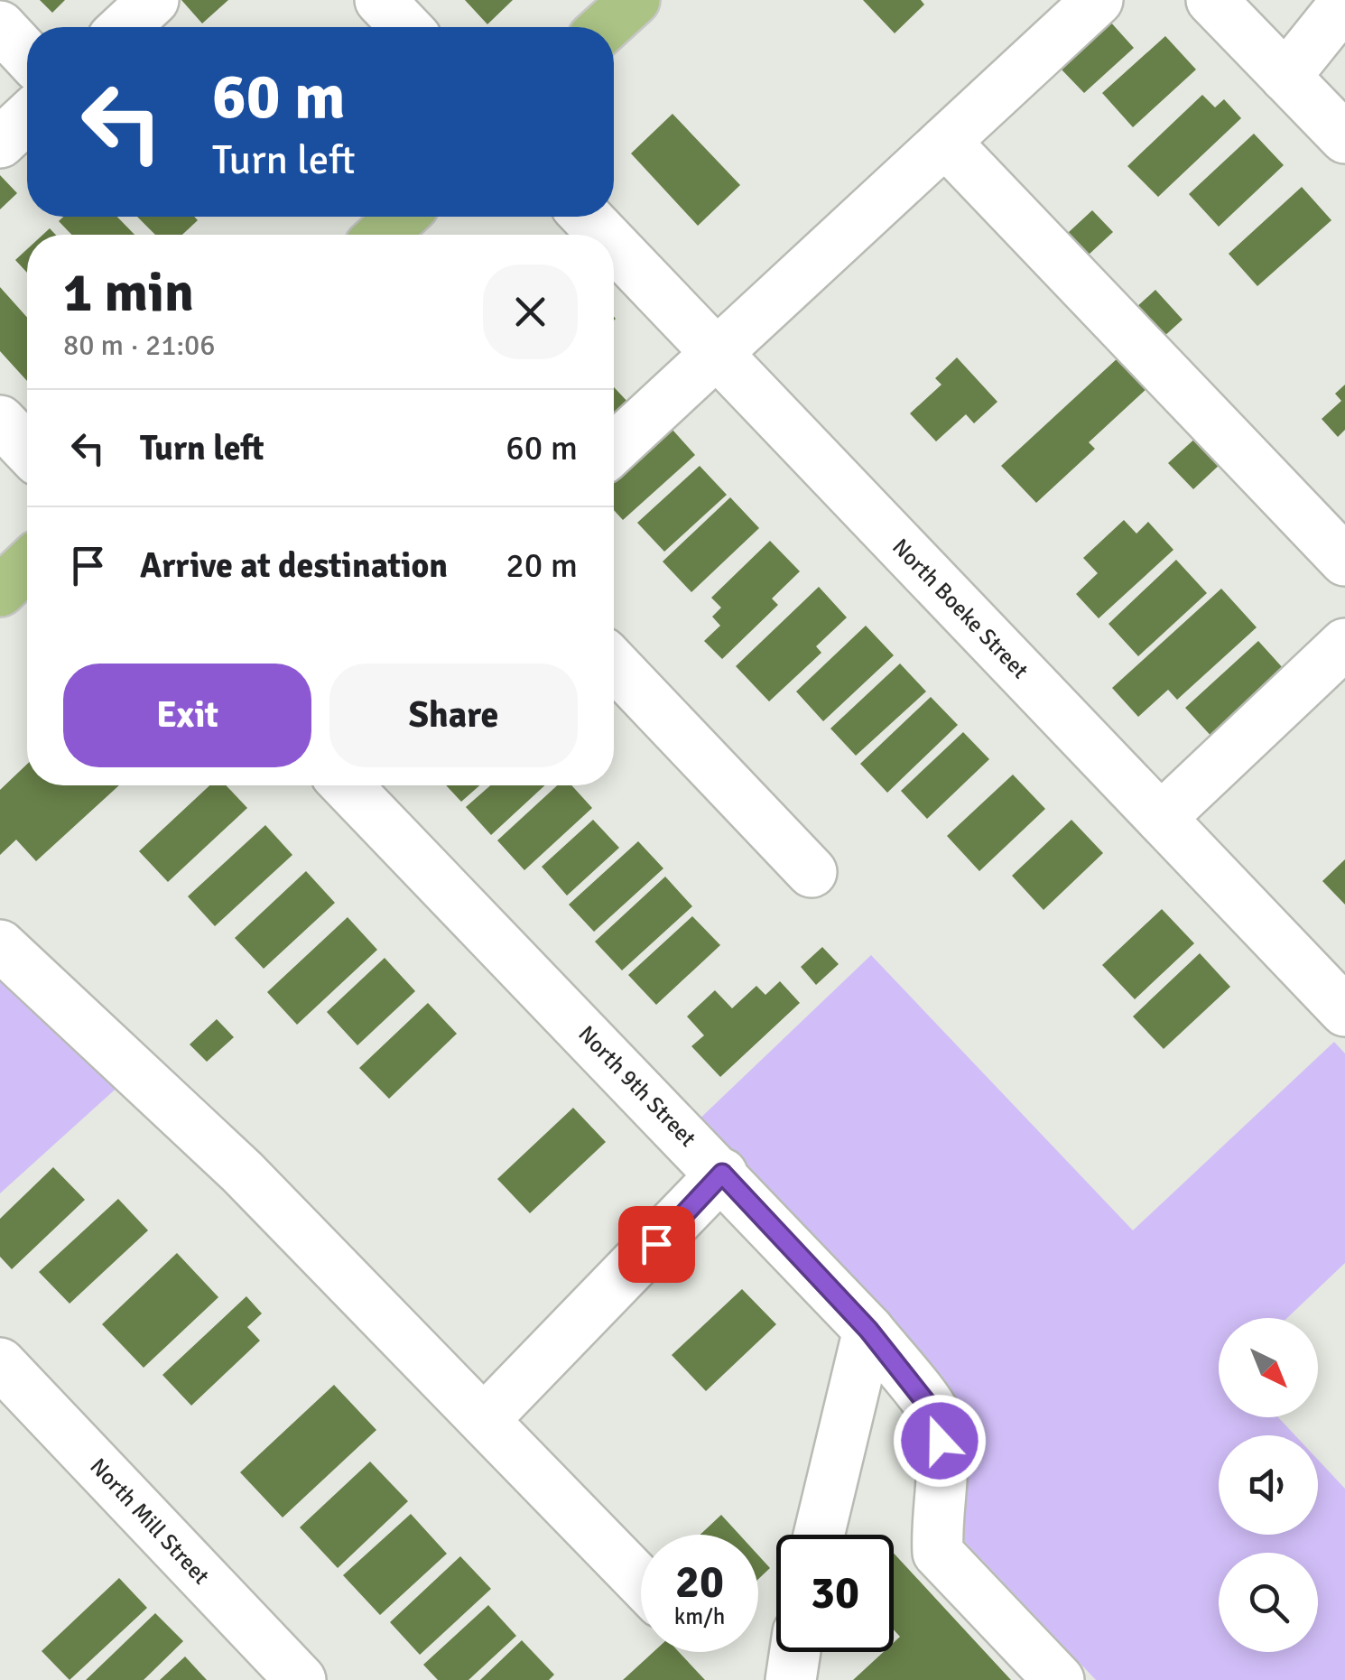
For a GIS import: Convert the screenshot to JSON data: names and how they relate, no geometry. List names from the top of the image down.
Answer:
{
  "streets": {
    "street": ["North Boeke Street", "North 9th Street", "North Mill Street"]
  },
  "north": "bottom right",
  "page": {
    "turn": ["60 m", "Turn left"],
    "heading": ["1 min", "80 m · 21:06"],
    "list": [
      {
        "name": "Turn left",
        "value": "60 m"
      },
      {
        "name": "Arrive at destination",
        "value": "20 m"
      }
    ],
    "buttons": ["Exit", "Share"],
    "speed": "20 km/h",
    "limit": "30"
  }
}
